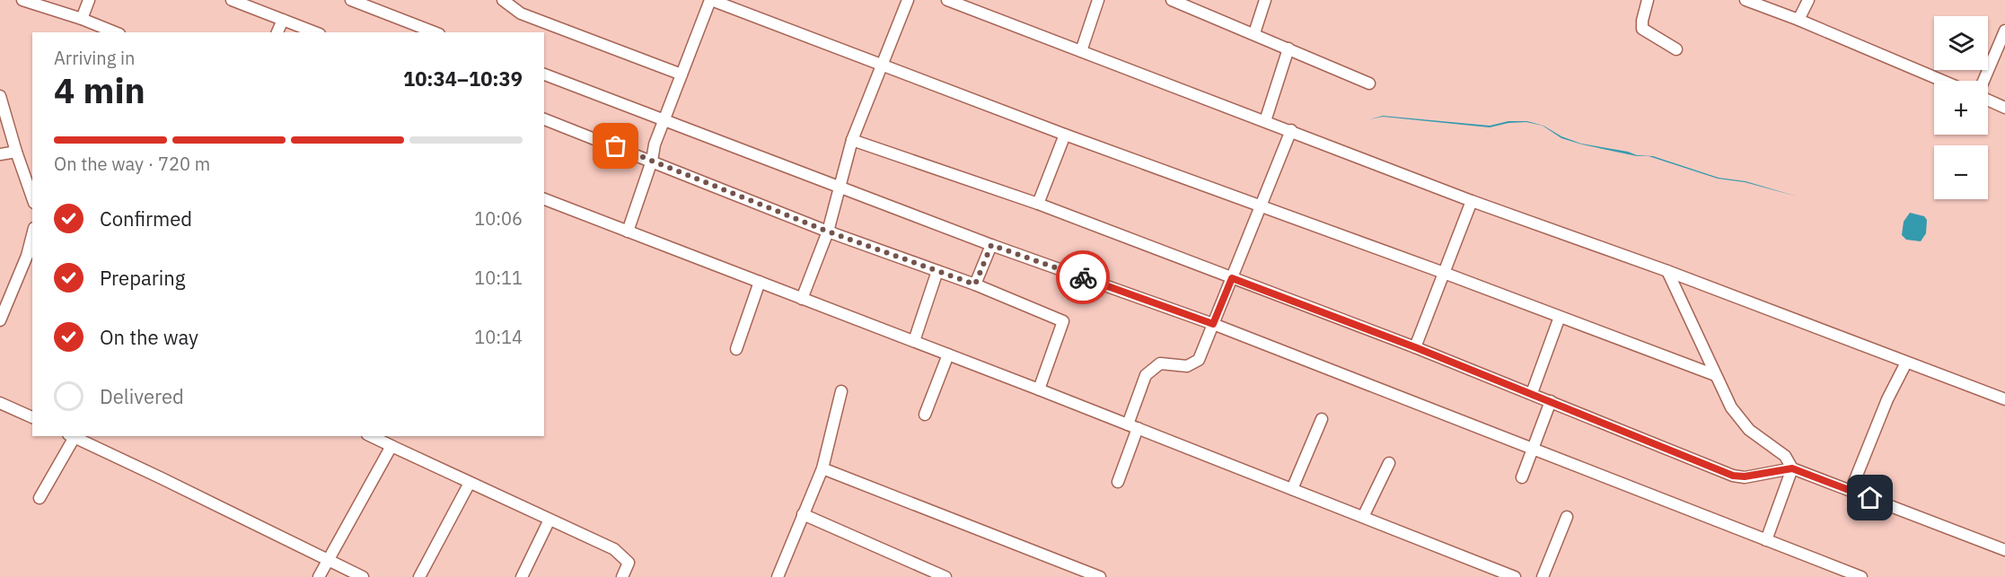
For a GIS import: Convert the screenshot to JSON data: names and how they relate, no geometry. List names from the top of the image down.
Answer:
{
  "page": {
    "map_buttons": ["+", "−"],
    "heading": ["4 min", "Arriving in", "10:34–10:39"],
    "bar": "On the way · 720 m",
    "list": [
      ["Confirmed", "10:06"],
      ["Preparing", "10:11"],
      ["On the way", "10:14"],
      "Delivered"
    ]
  }
}
